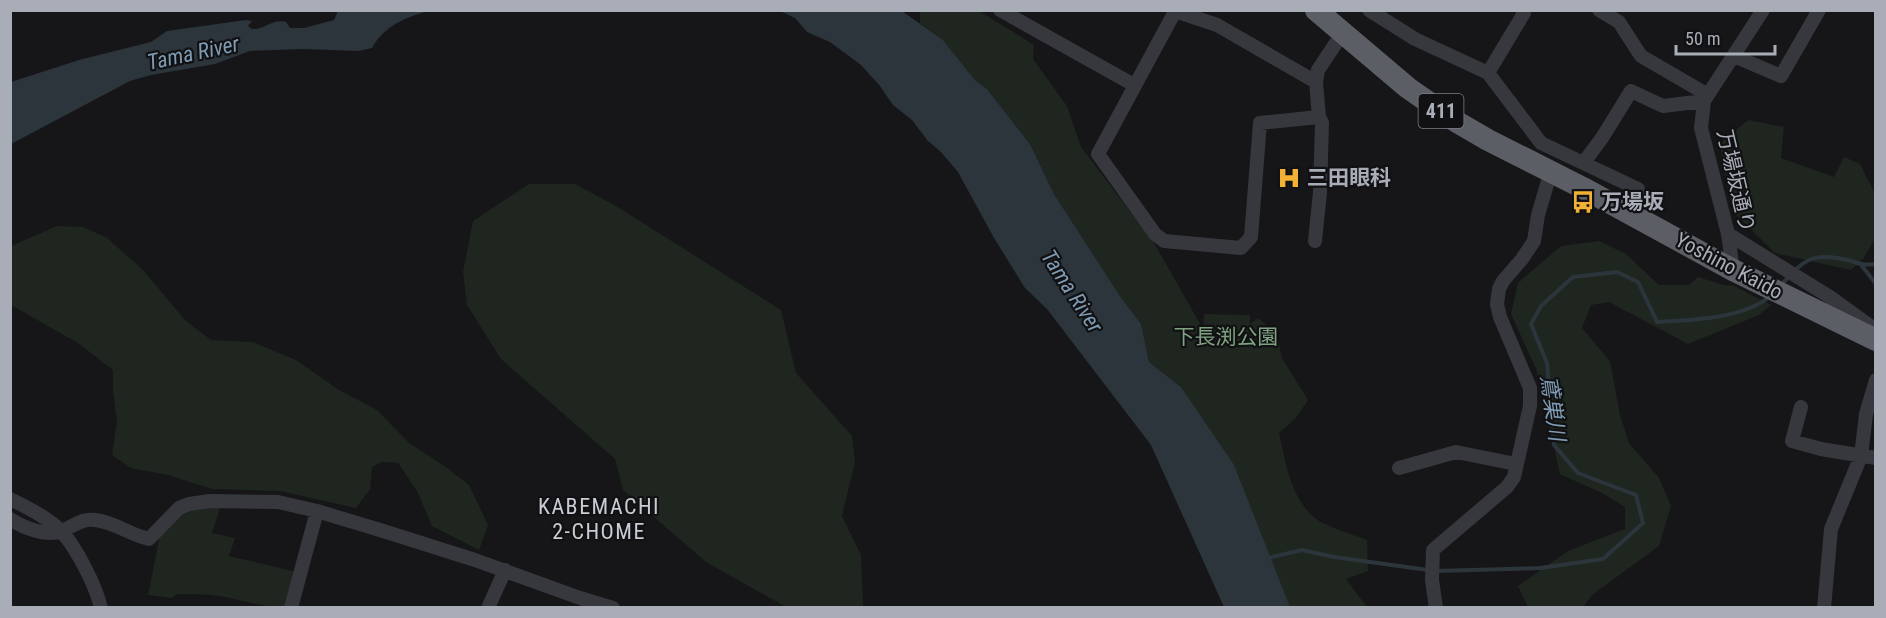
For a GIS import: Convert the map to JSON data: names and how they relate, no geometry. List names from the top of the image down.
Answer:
{
  "streets": {
    "highway": ["411", "Yoshino Kaido"],
    "street": ["万場坂通り"]
  },
  "crossings": [
    ["万場坂通り", "Yoshino Kaido"]
  ],
  "districts": ["KABEMACHI 2-CHOME"],
  "water": ["Tama River", "鳶巣川"],
  "parks": ["下長渕公園"],
  "places": {
    "hospital": ["三田眼科"],
    "bus stop": ["万場坂"]
  },
  "scale_bar": "50 m"
}
